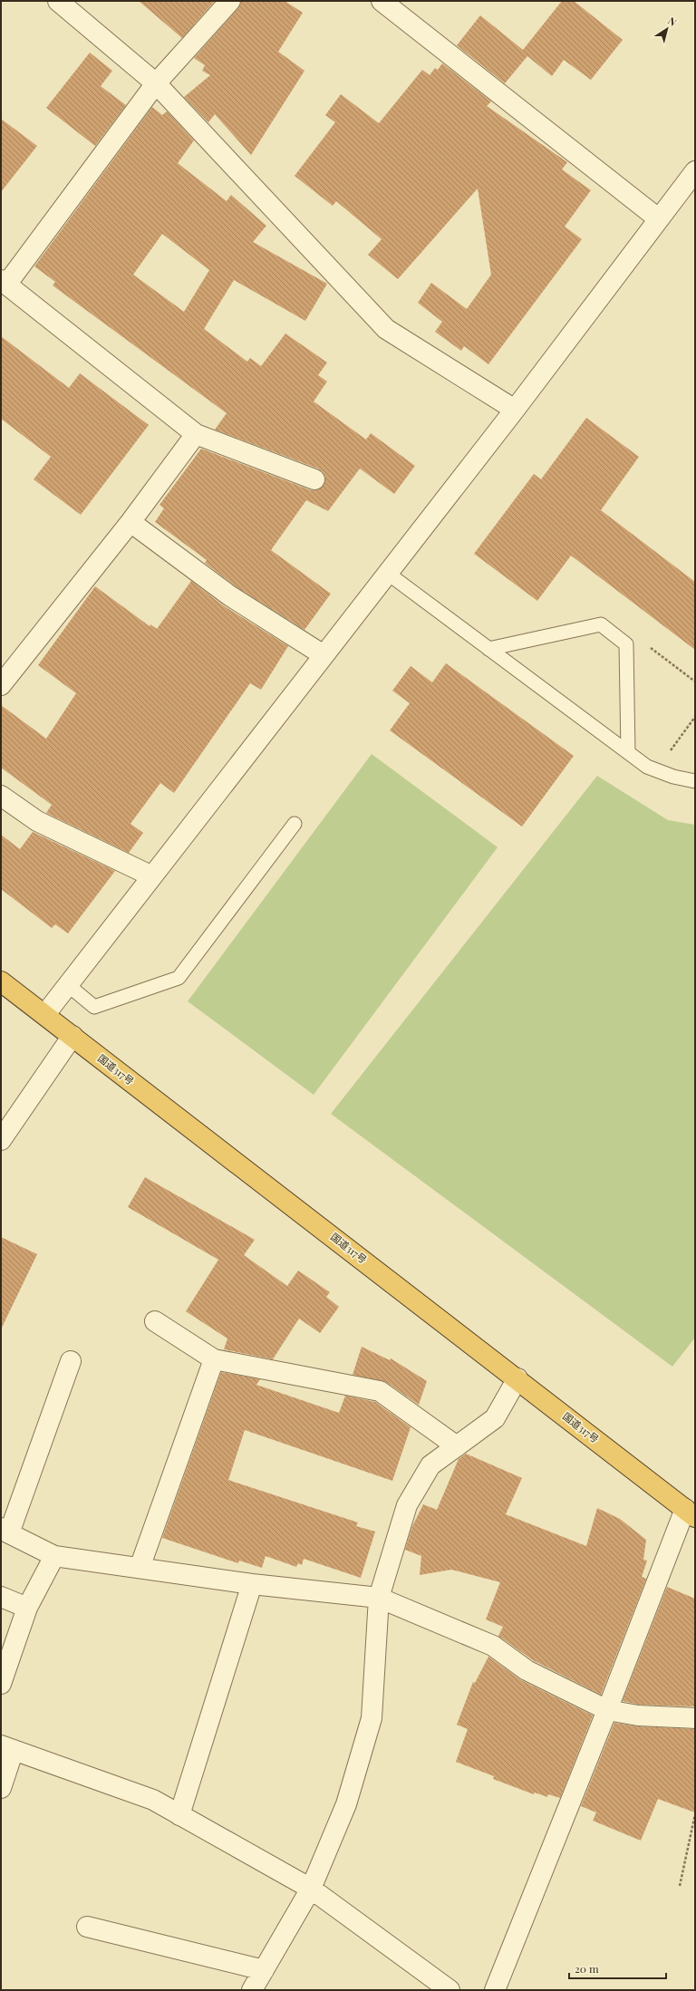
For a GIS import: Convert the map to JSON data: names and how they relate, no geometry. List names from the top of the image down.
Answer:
{
  "streets": {
    "highway": ["国道317号"]
  },
  "scale_bar": "20 m",
  "north": "top right"
}
